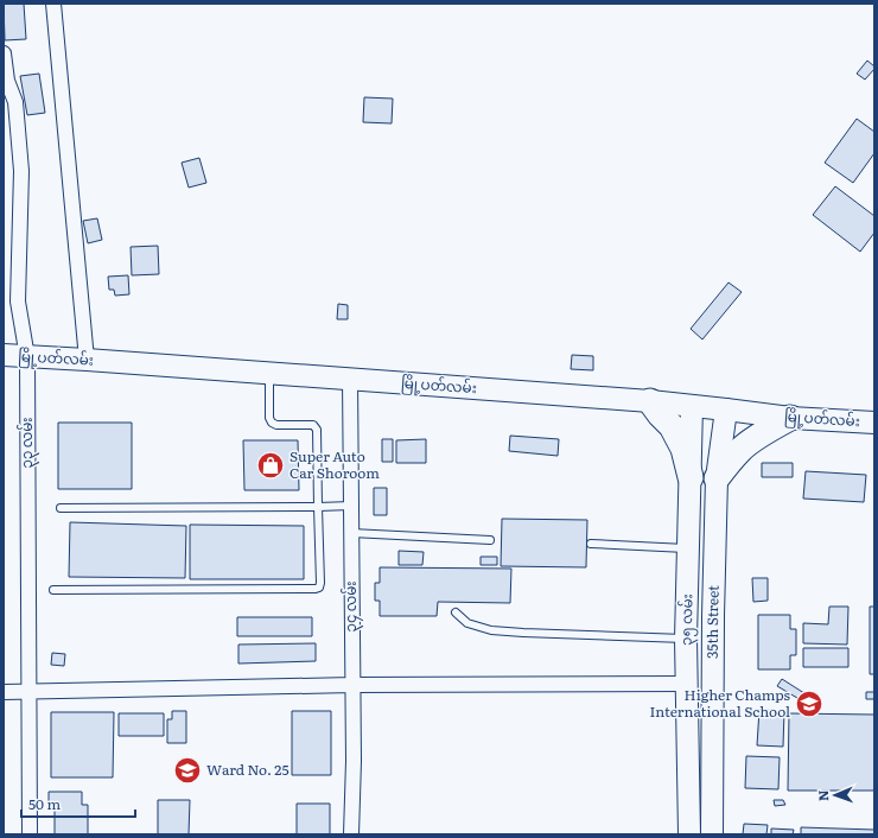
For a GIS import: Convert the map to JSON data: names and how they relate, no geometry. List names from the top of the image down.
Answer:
{
  "streets": {
    "main road": ["မြို့ပတ်လမ်း", "၃၅ လမ်း", "35th Street"],
    "street": ["၃၃ လမ်း", "၃၄ လမ်း"]
  },
  "crossings": [
    ["မြို့ပတ်လမ်း", "၃၃ လမ်း"],
    ["မြို့ပတ်လမ်း", "၃၄ လမ်း"],
    ["မြို့ပတ်လမ်း", "၃၅ လမ်း"],
    ["မြို့ပတ်လမ်း", "35th Street"]
  ],
  "places": {
    "shop": ["Super Auto Car Shoroom"],
    "school or university": ["Higher Champs International School", "Ward No. 25"]
  },
  "scale_bar": "50 m",
  "north": "left"
}
